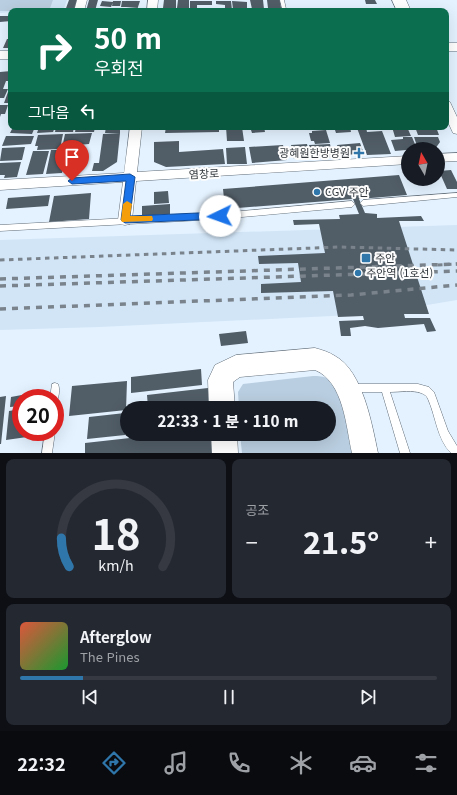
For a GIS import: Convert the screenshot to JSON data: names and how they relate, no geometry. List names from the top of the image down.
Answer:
{
  "streets": {
    "street": ["염창로"]
  },
  "places": {
    "health": ["광혜원한방병원"],
    "other": ["CGV 주안", "주안역 (1호선)"],
    "transit": ["주안"]
  },
  "north": "top",
  "page": {
    "turn": ["50 m", "우회전"],
    "then": "그다음",
    "limit": "20",
    "trip": "22:33 · 1 분 · 110 m",
    "tile": "공조",
    "heat": ["−", "21.5°", "+"],
    "song": ["Afterglow", "The Pines"],
    "tabs": "22:32",
    "gauge": ["18", "km/h"]
  }
}
